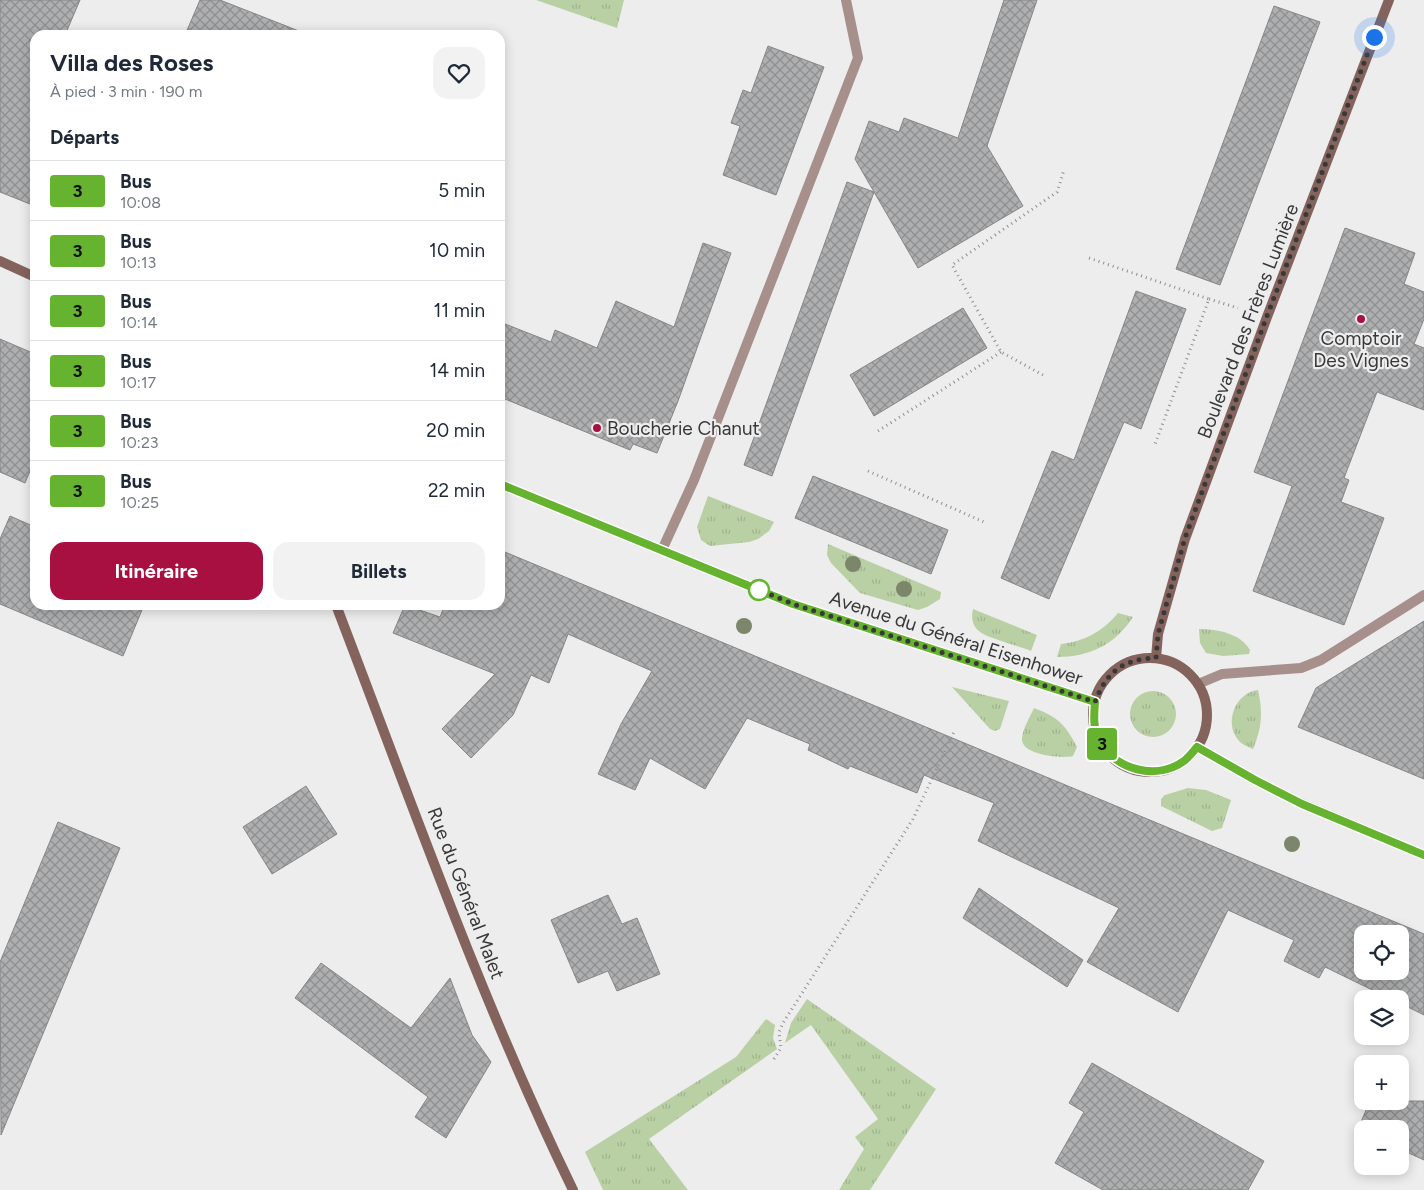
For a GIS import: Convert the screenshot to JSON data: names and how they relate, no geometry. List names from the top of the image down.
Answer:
{
  "streets": {
    "main road": ["Boulevard des Frères Lumière", "Avenue du Général Eisenhower", "Rue du Général Malet"]
  },
  "crossings": [
    ["Boulevard des Frères Lumière", "Avenue du Général Eisenhower"]
  ],
  "places": ["Comptoir Des Vignes", "Boucherie Chanut"],
  "lines": ["bus line 3"],
  "page": {
    "on_map": "3",
    "heading": [
      ["Villa des Roses", "À pied · 3 min · 190 m"],
      "Départs"
    ],
    "list": [
      {
        "mark": "3",
        "name": "Bus",
        "note": "10:08",
        "value": "5 min"
      },
      {
        "mark": "3",
        "name": "Bus",
        "note": "10:13",
        "value": "10 min"
      },
      {
        "mark": "3",
        "name": "Bus",
        "note": "10:14",
        "value": "11 min"
      },
      {
        "mark": "3",
        "name": "Bus",
        "note": "10:17",
        "value": "14 min"
      },
      {
        "mark": "3",
        "name": "Bus",
        "note": "10:23",
        "value": "20 min"
      },
      {
        "mark": "3",
        "name": "Bus",
        "note": "10:25",
        "value": "22 min"
      }
    ],
    "buttons": ["Itinéraire", "Billets"],
    "map_buttons": ["+", "−"]
  }
}
